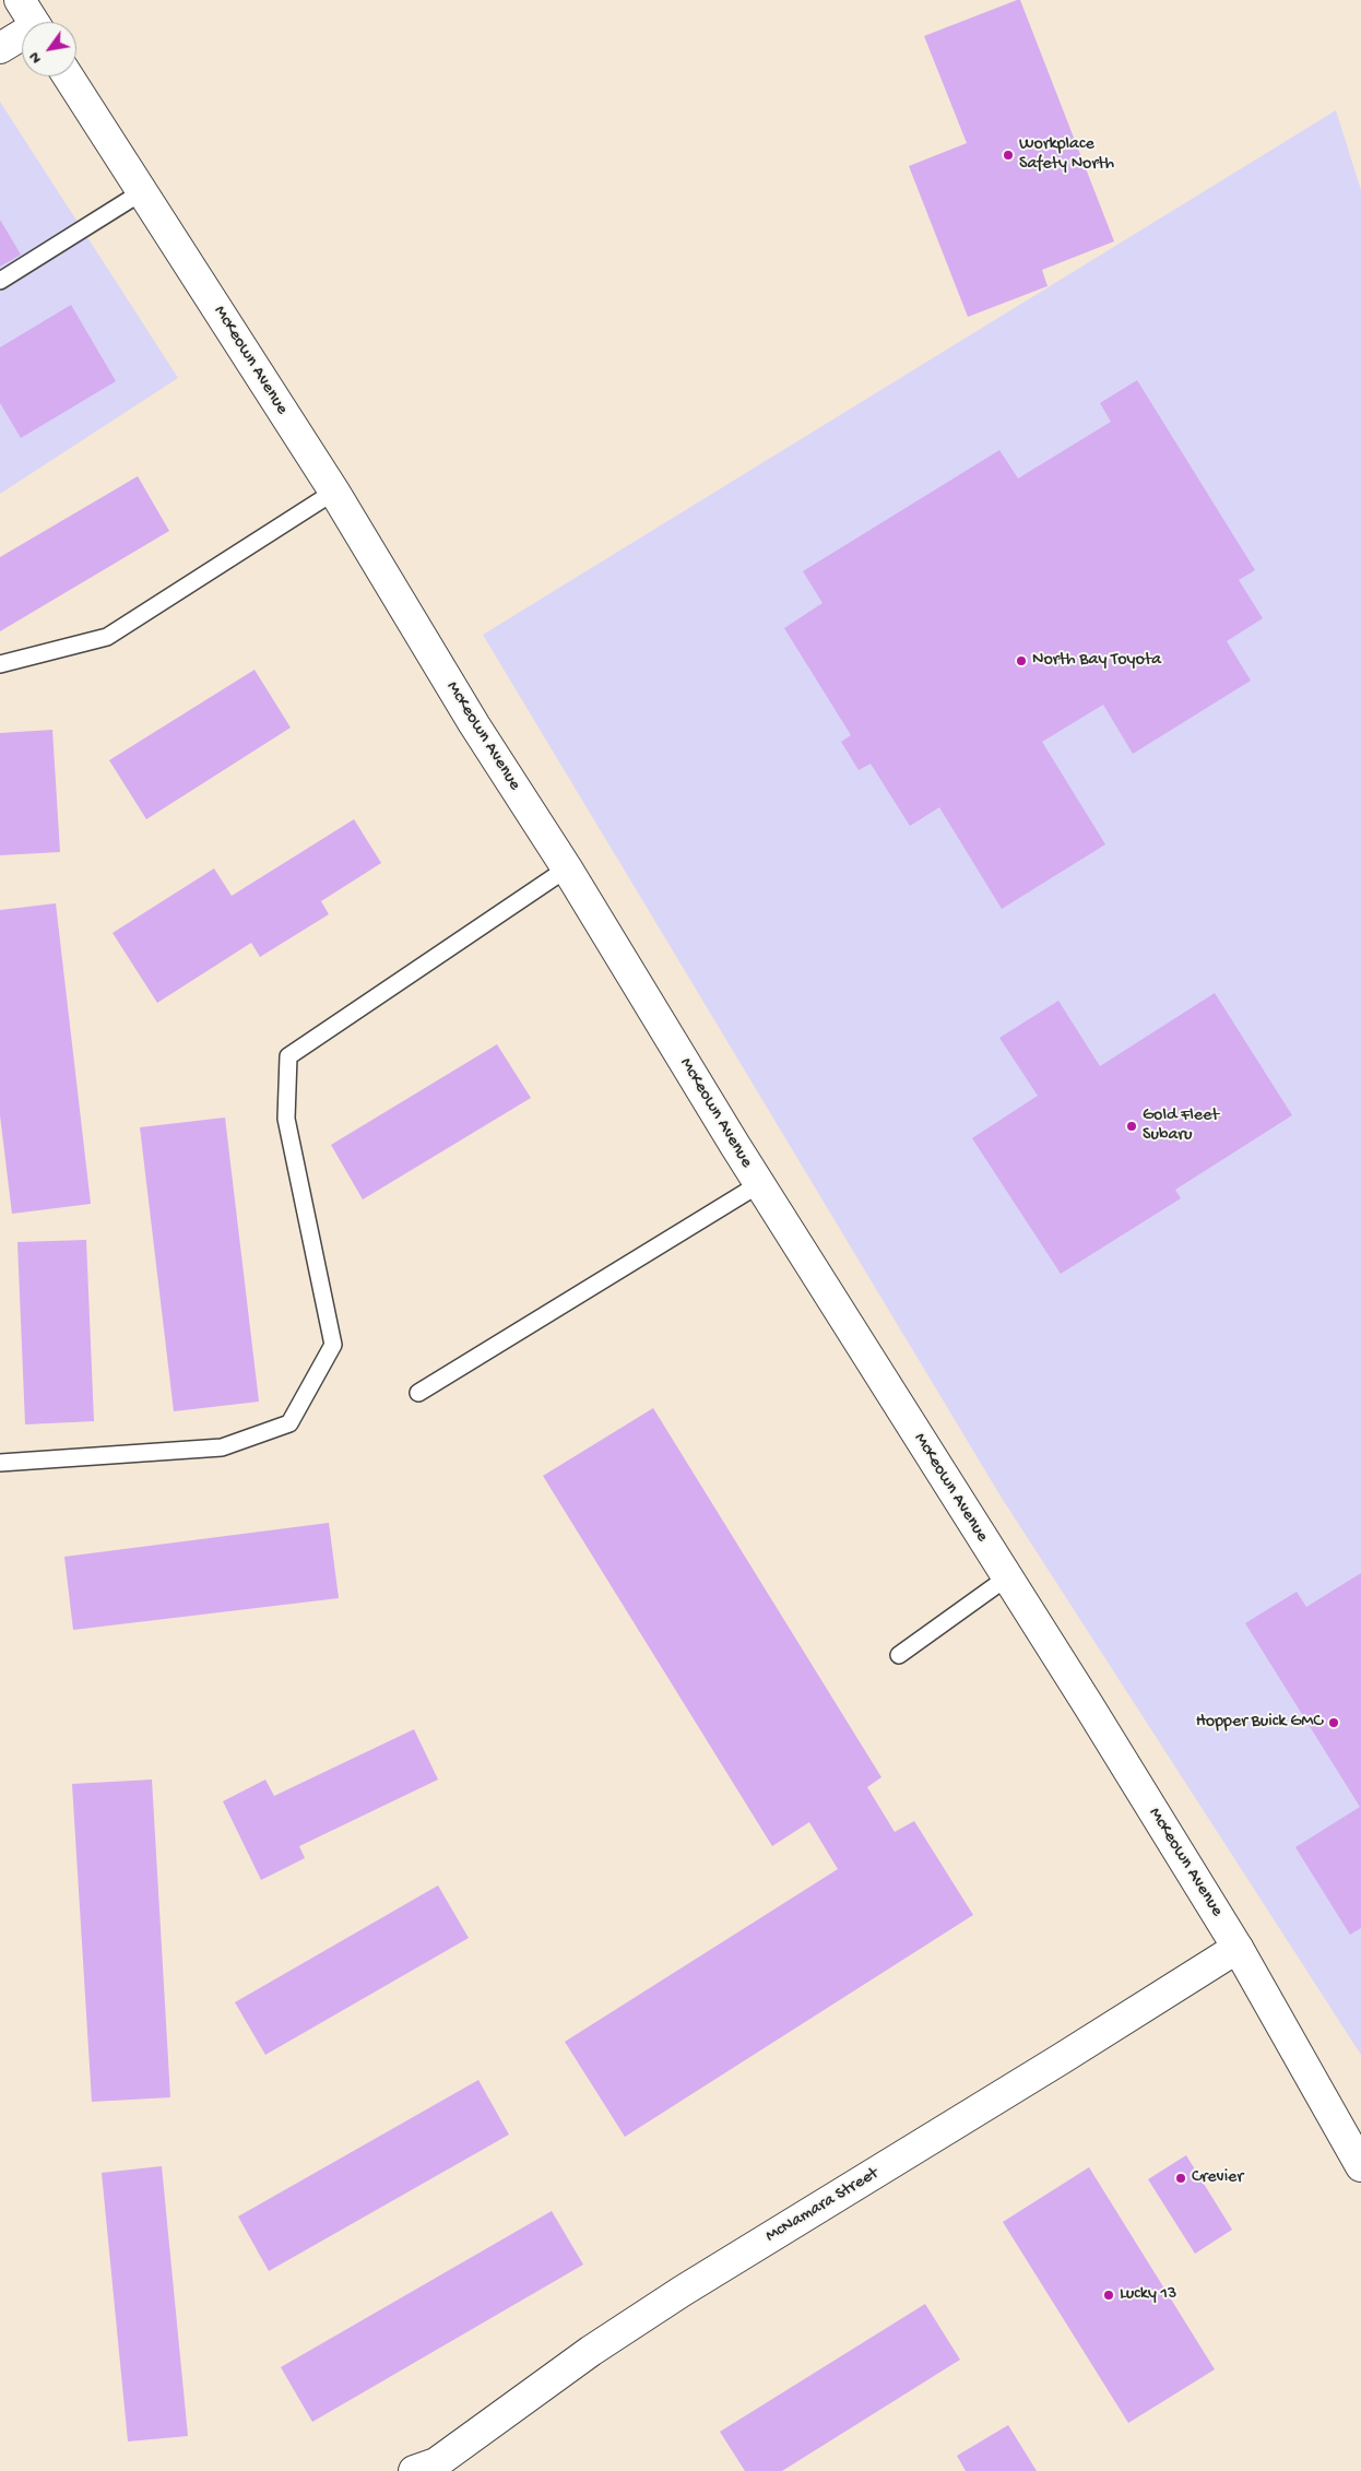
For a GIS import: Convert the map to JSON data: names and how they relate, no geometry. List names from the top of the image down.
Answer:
{
  "streets": {
    "street": ["McKeown Avenue", "McNamara Street"]
  },
  "crossings": [
    ["McKeown Avenue", "McNamara Street"]
  ],
  "places": [
    "Workplace Safety North",
    "North Bay Toyota",
    "Gold Fleet Subaru",
    "Hopper Buick GMC",
    "Crevier",
    "Lucky 13"
  ],
  "north": "bottom left"
}
